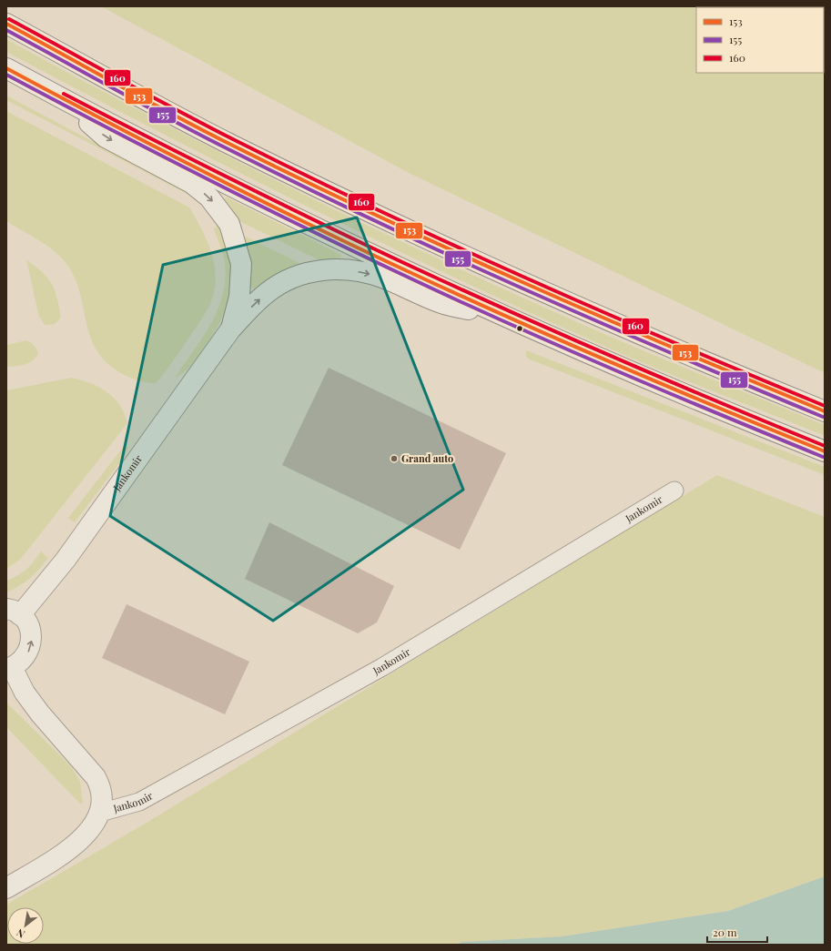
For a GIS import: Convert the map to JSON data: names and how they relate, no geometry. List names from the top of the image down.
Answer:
{
  "streets": {
    "main road": ["Jankomir"]
  },
  "places": ["Grand auto"],
  "lines": ["transit line 160", "transit line 153", "transit line 155"],
  "legend": ["153", "155", "160"],
  "scale_bar": "20 m",
  "north": "bottom left"
}
